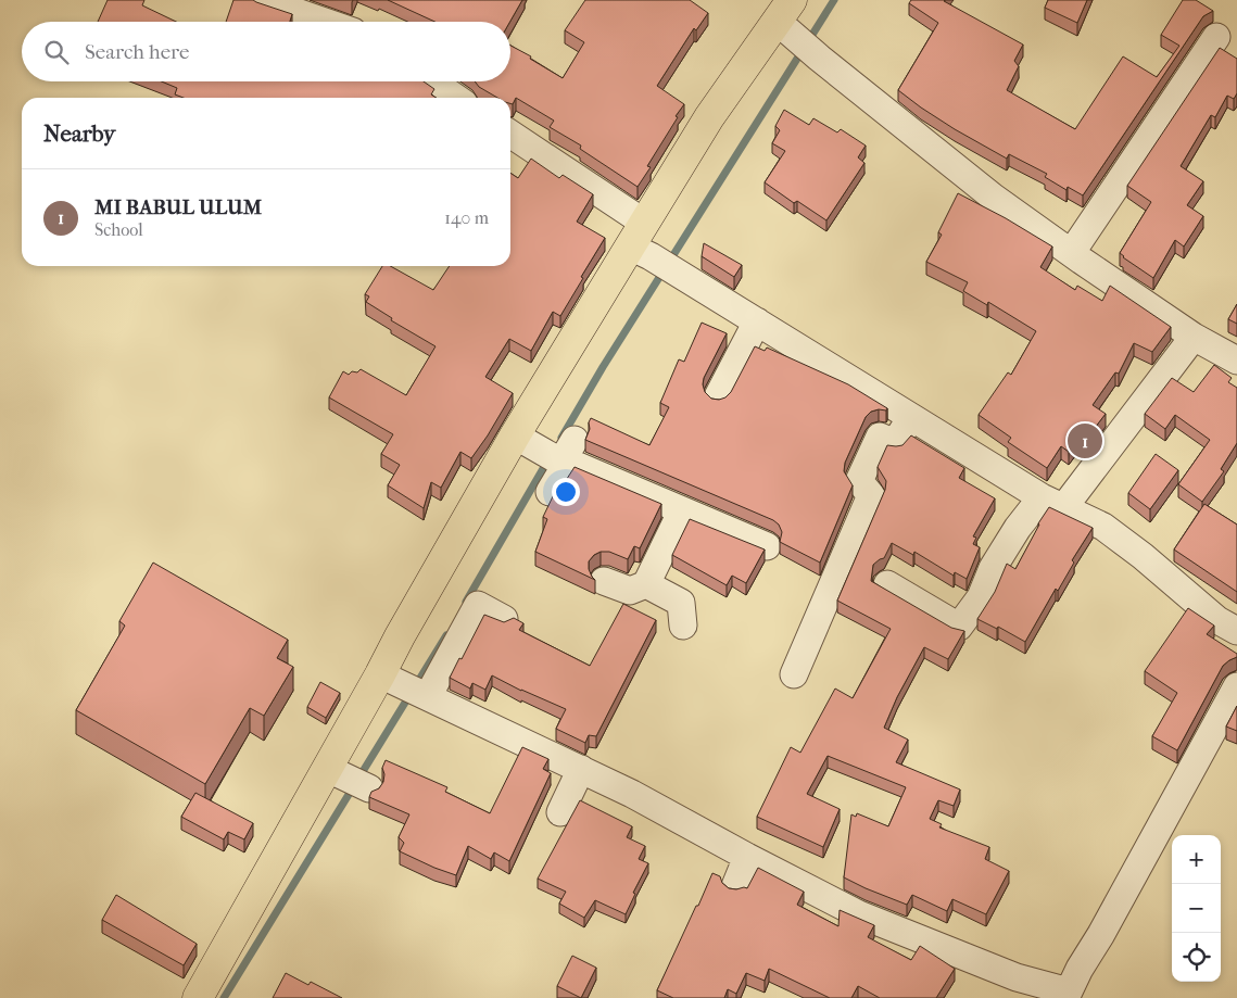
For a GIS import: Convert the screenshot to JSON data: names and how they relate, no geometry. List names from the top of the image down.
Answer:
{
  "page": {
    "search": "Search here",
    "heading": "Nearby",
    "list": [
      {
        "mark": "1",
        "name": "MI BABUL ULUM",
        "note": "School",
        "value": "140 m"
      }
    ],
    "pins": "1",
    "map_buttons": ["+", "−"]
  }
}
